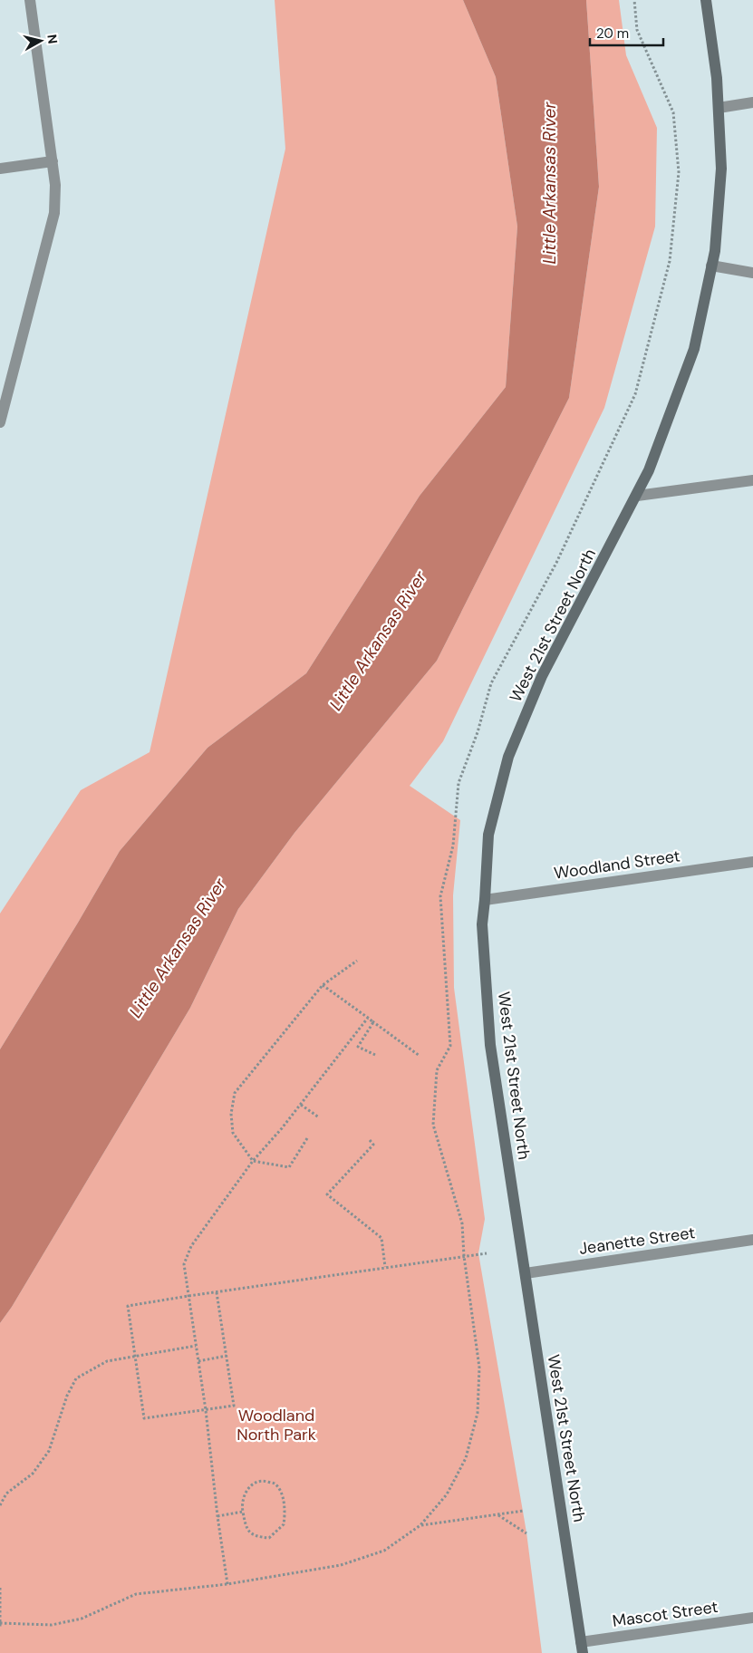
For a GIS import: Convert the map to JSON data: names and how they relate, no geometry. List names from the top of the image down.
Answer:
{
  "streets": {
    "main road": ["West 21st Street North"],
    "street": ["Woodland Street", "Jeanette Street", "Mascot Street"]
  },
  "crossings": [
    ["West 21st Street North", "Woodland Street"],
    ["West 21st Street North", "Jeanette Street"],
    ["West 21st Street North", "Mascot Street"]
  ],
  "water": ["Little Arkansas River"],
  "parks": ["Woodland North Park"],
  "scale_bar": "20 m",
  "north": "right"
}
